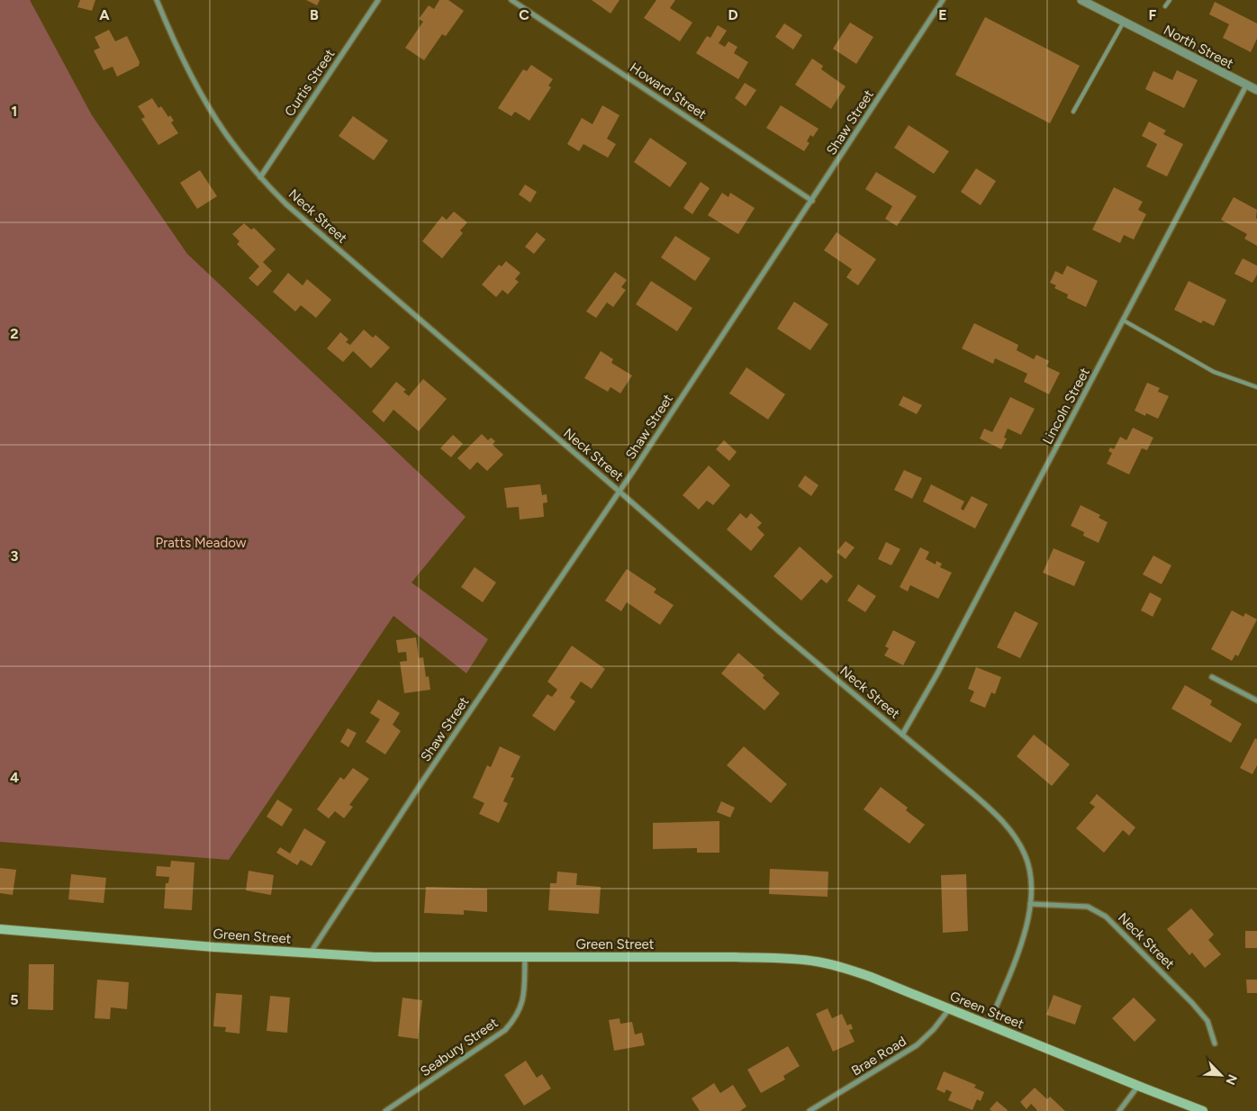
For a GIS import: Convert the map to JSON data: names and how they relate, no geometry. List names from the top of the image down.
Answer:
{
  "streets": {
    "main road": ["Green Street"],
    "street": [
      "North Street",
      "Curtis Street",
      "Howard Street",
      "Shaw Street",
      "Neck Street",
      "Lincoln Street",
      "Seabury Street",
      "Brae Road"
    ]
  },
  "crossings": [
    ["North Street", "Lincoln Street"],
    ["Curtis Street", "Neck Street"],
    ["Howard Street", "Shaw Street"],
    ["Shaw Street", "Neck Street"],
    ["Shaw Street", "Green Street"],
    ["Neck Street", "Lincoln Street"],
    ["Neck Street", "Green Street"],
    ["Green Street", "Seabury Street"],
    ["Green Street", "Brae Road"]
  ],
  "parks": ["Pratts Meadow"],
  "north": "bottom right",
  "grid": {
    "columns": [
      "A",
      "B",
      "C",
      "D",
      "E",
      "F"
    ],
    "rows": [
      "1",
      "2",
      "3",
      "4",
      "5"
    ]
  }
}
